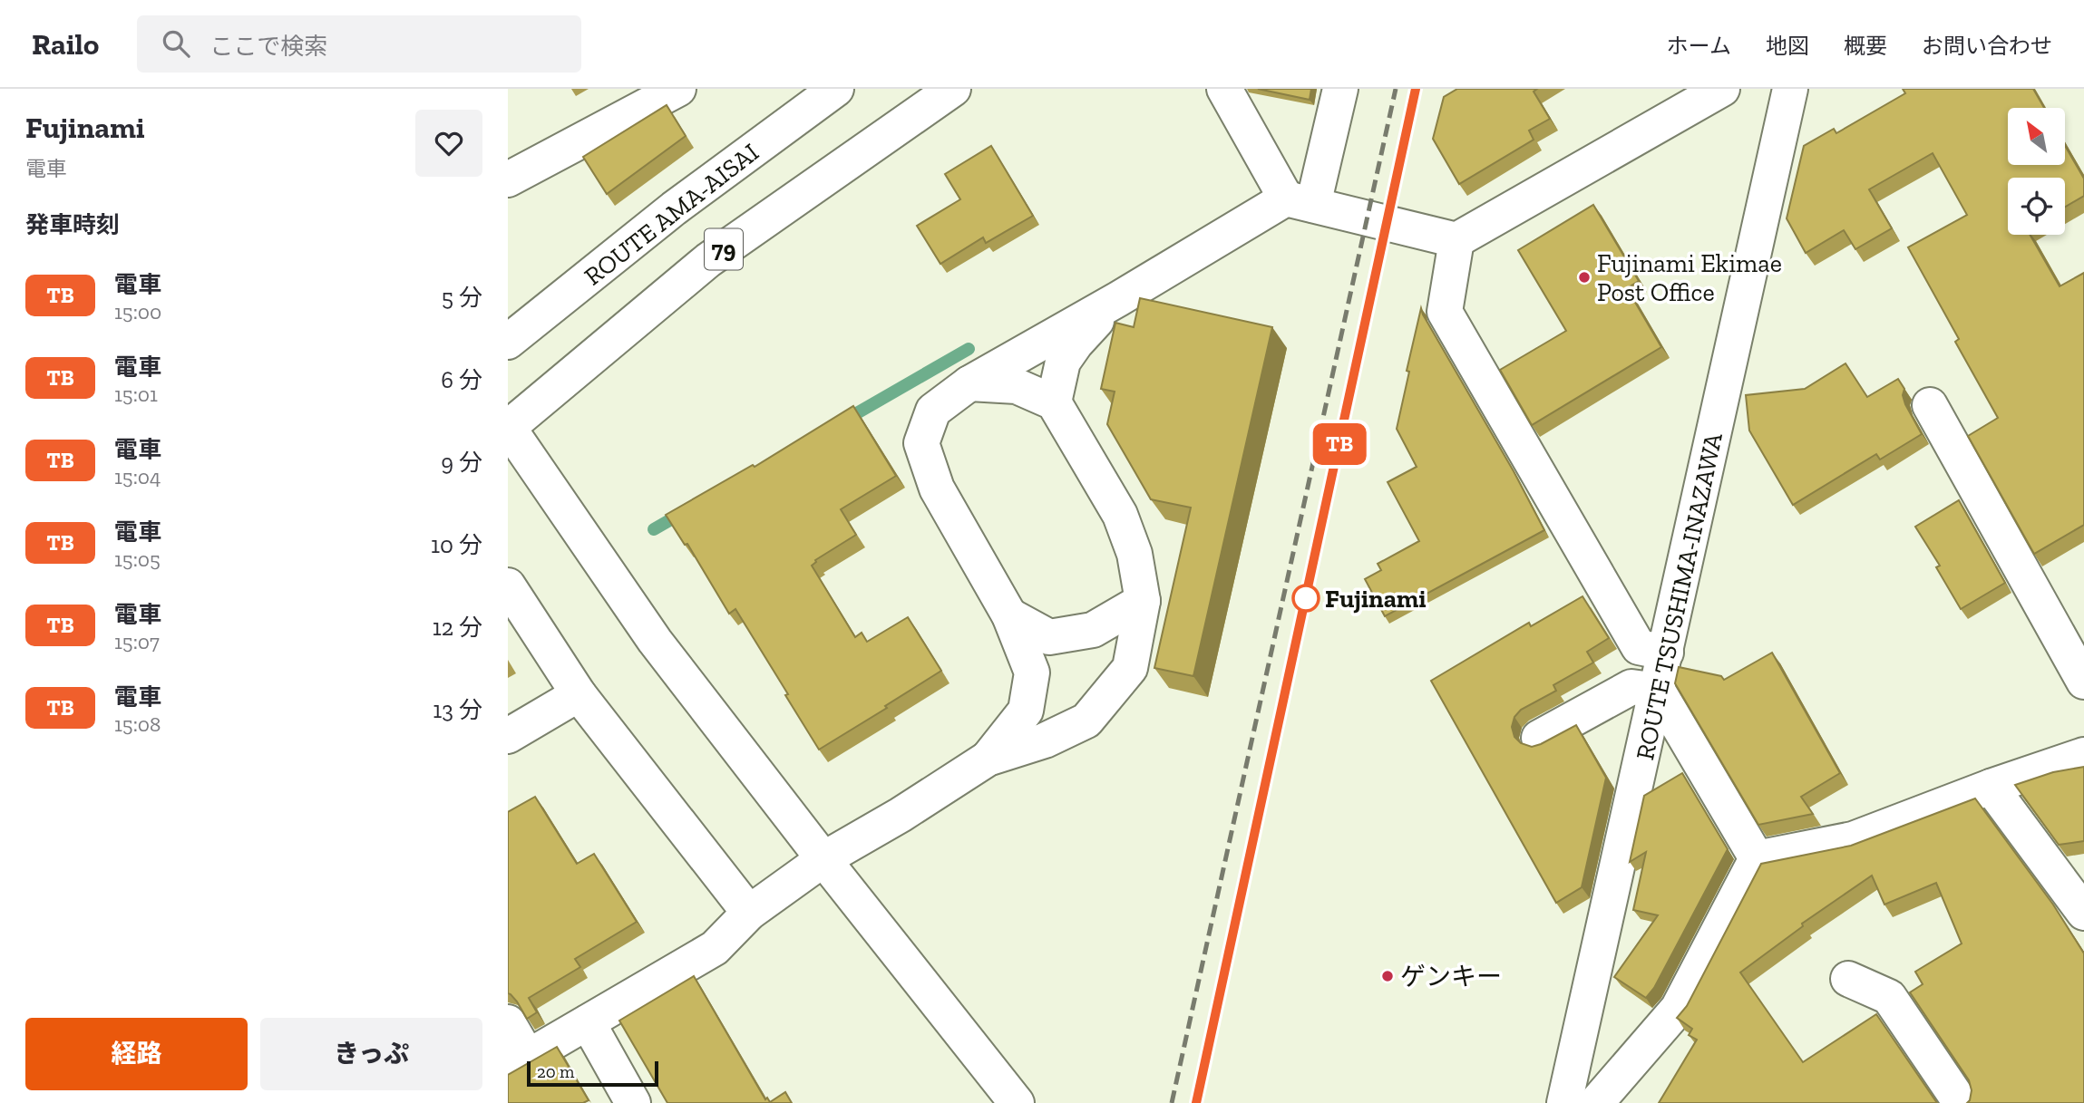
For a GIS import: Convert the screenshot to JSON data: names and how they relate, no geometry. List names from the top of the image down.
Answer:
{
  "streets": {
    "street": ["ROUTE AMA-AISAI", "79", "ROUTE TSUSHIMA-INAZAWA"]
  },
  "places": ["Fujinami Ekimae Post Office", "Fujinami", "ゲンキー"],
  "scale_bar": "20 m",
  "north": "top left",
  "page": {
    "header": "Railo",
    "search": "ここで検索",
    "nav": [
      "ホーム",
      "地図",
      "概要",
      "お問い合わせ"
    ],
    "heading": [
      ["Fujinami", "電車"],
      "発車時刻"
    ],
    "on_map": "TB",
    "list": [
      {
        "mark": "TB",
        "name": "電車",
        "note": "15:00",
        "value": "5 分"
      },
      {
        "mark": "TB",
        "name": "電車",
        "note": "15:01",
        "value": "6 分"
      },
      {
        "mark": "TB",
        "name": "電車",
        "note": "15:04",
        "value": "9 分"
      },
      {
        "mark": "TB",
        "name": "電車",
        "note": "15:05",
        "value": "10 分"
      },
      {
        "mark": "TB",
        "name": "電車",
        "note": "15:07",
        "value": "12 分"
      },
      {
        "mark": "TB",
        "name": "電車",
        "note": "15:08",
        "value": "13 分"
      }
    ],
    "buttons": ["経路", "きっぷ"],
    "scale": "20 m"
  }
}
